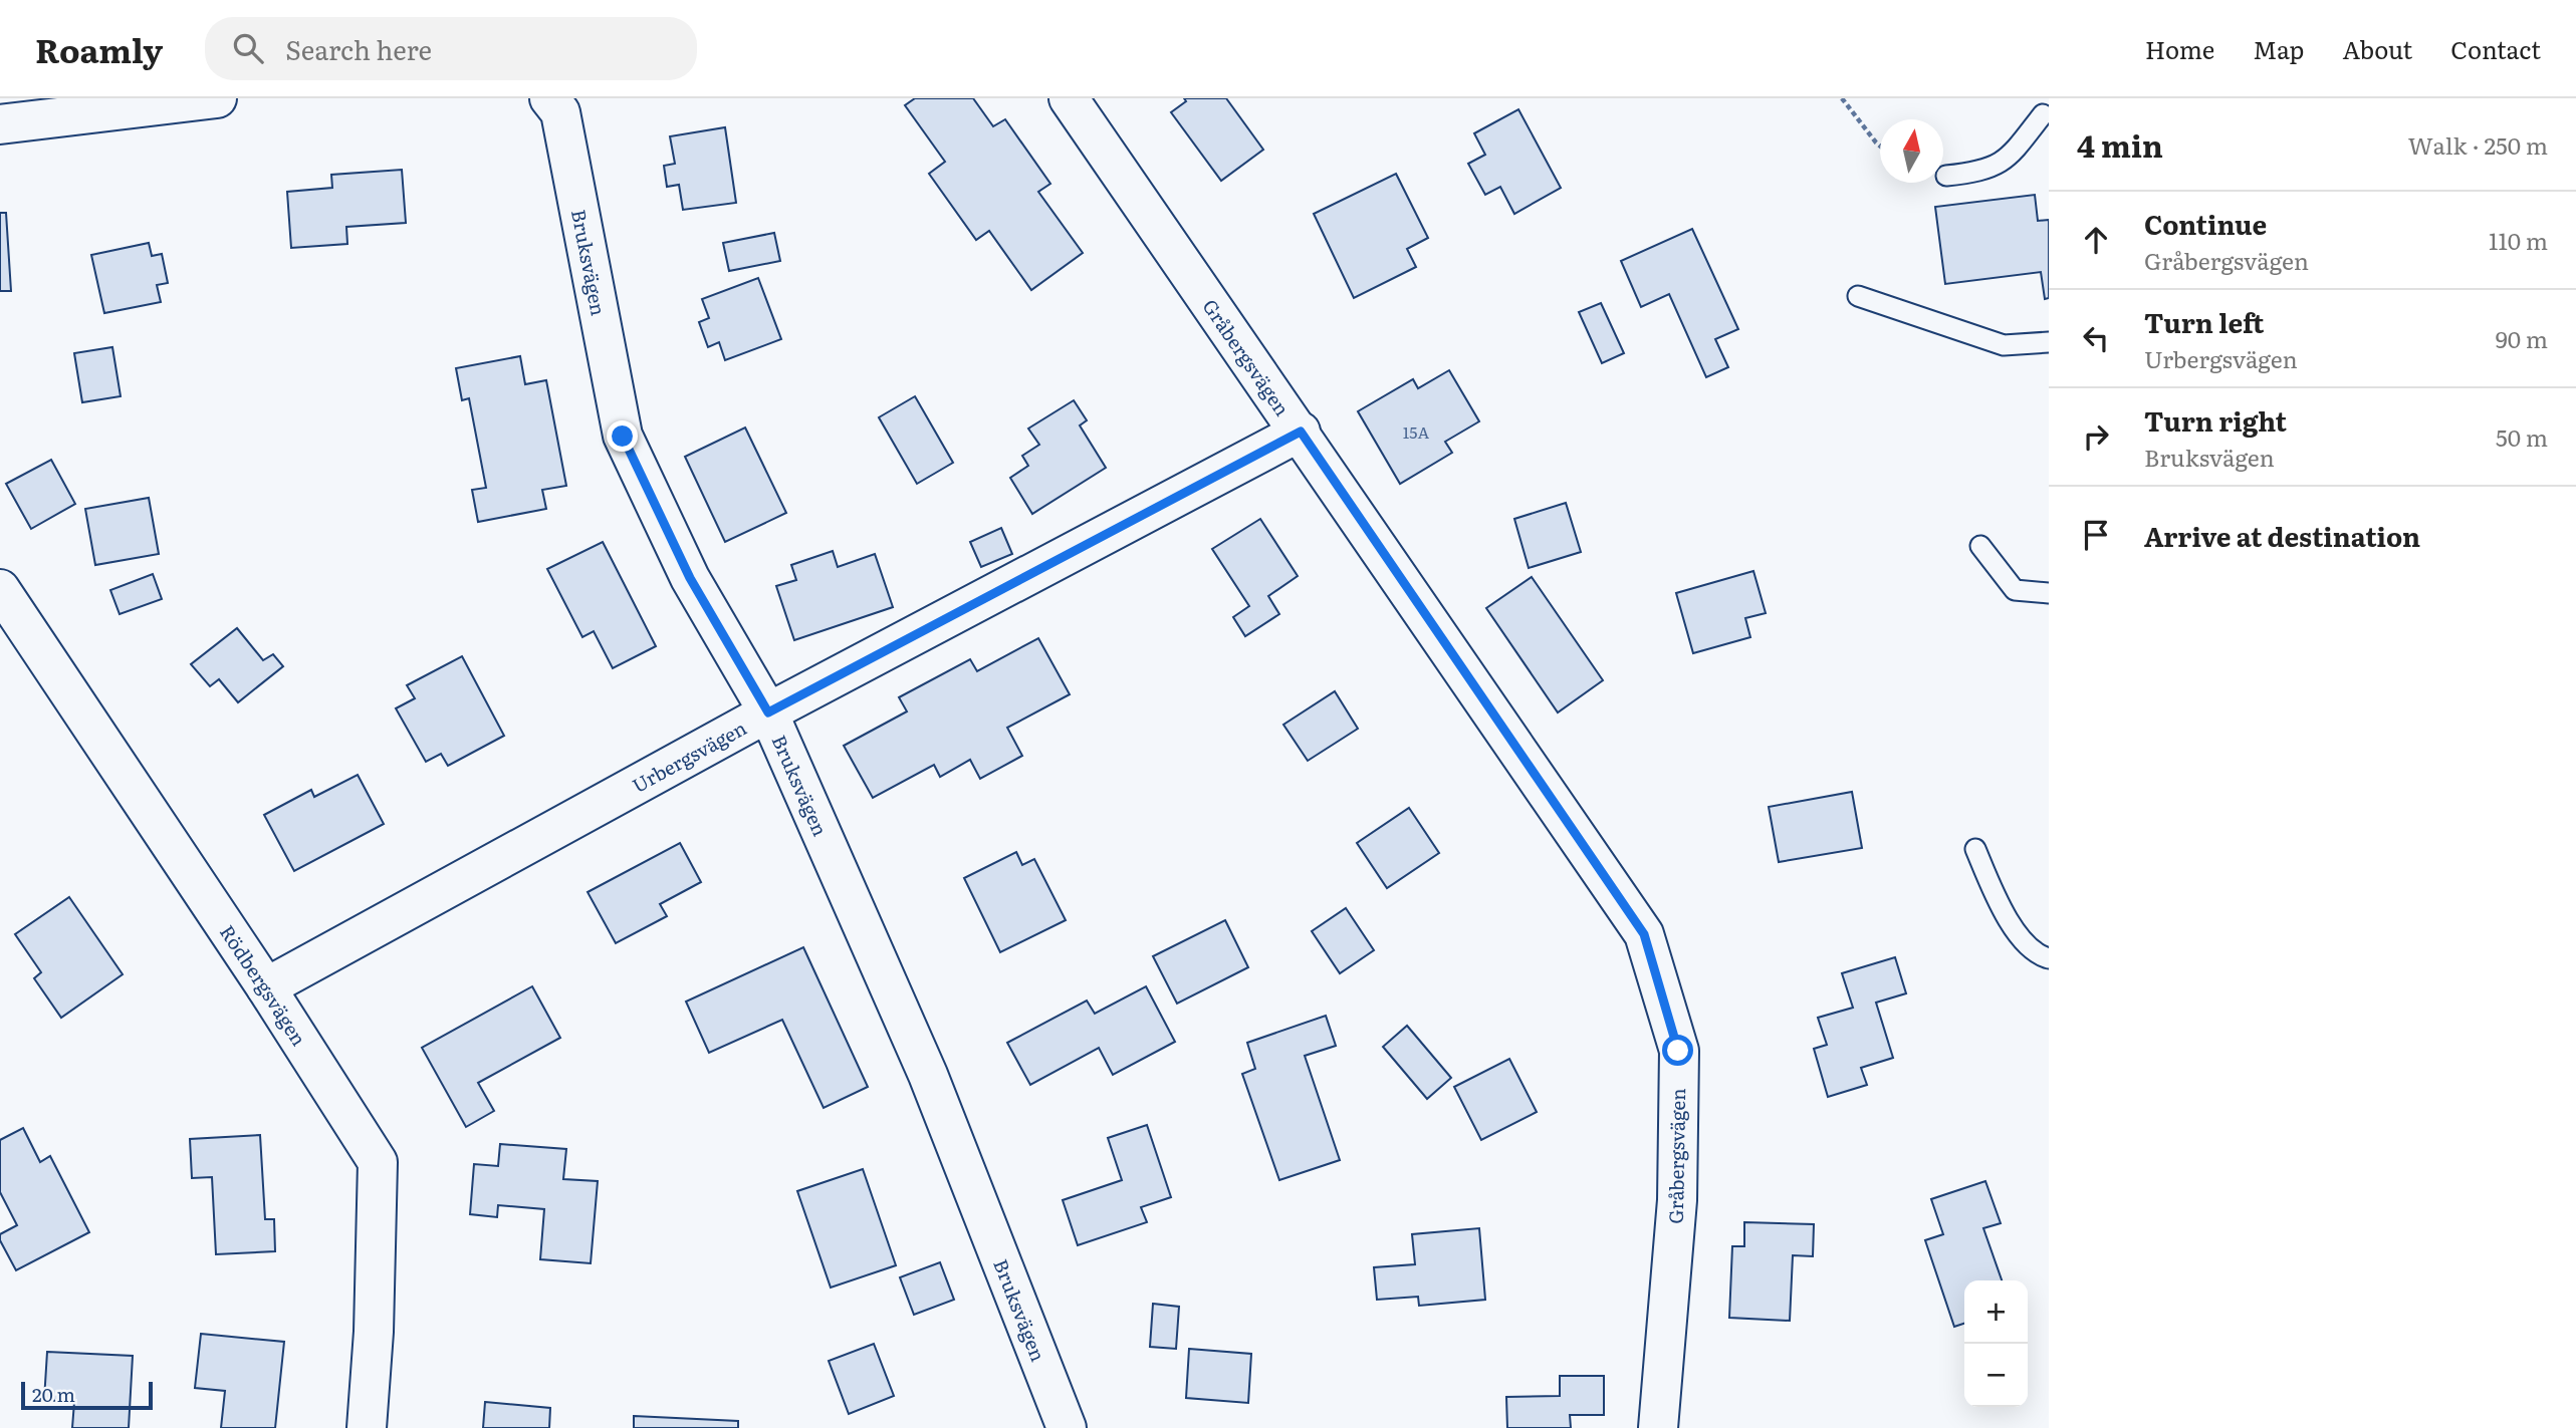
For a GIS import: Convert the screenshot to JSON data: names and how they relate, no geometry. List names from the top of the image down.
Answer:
{
  "streets": {
    "street": [
      "Bruksvägen",
      "Gråbergsvägen",
      "Urbergsvägen",
      "Rödbergsvägen"
    ]
  },
  "crossings": [
    ["Bruksvägen", "Urbergsvägen"],
    ["Gråbergsvägen", "Urbergsvägen"],
    ["Urbergsvägen", "Rödbergsvägen"]
  ],
  "house_numbers": ["15A"],
  "scale_bar": "20 m",
  "north": "top",
  "page": {
    "header": "Roamly",
    "search": "Search here",
    "nav": [
      "Home",
      "Map",
      "About",
      "Contact"
    ],
    "heading": ["4 min", "Walk · 250 m"],
    "list": [
      ["Continue", "Gråbergsvägen", "110 m"],
      ["Turn left", "Urbergsvägen", "90 m"],
      ["Turn right", "Bruksvägen", "50 m"],
      "Arrive at destination"
    ],
    "map_buttons": ["+", "−"],
    "scale": "20 m"
  }
}
